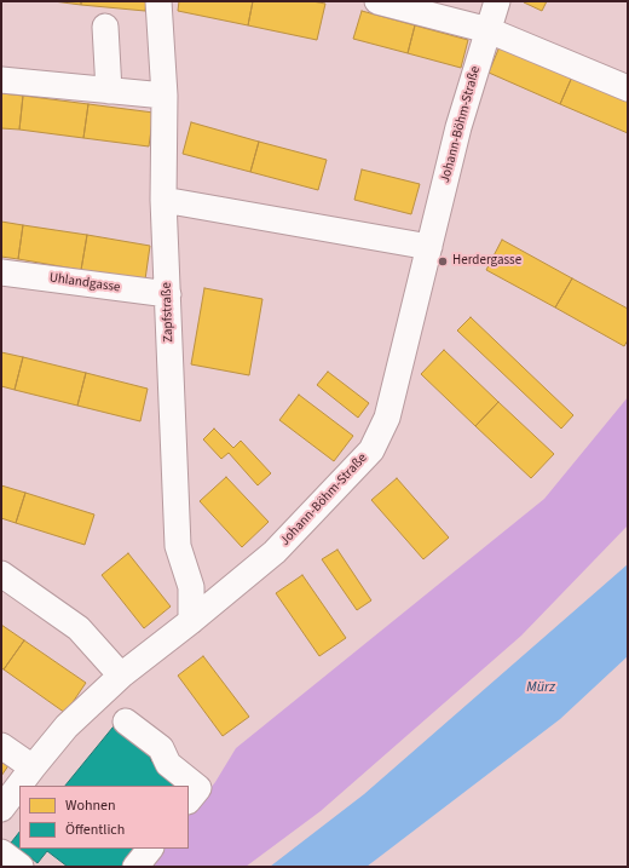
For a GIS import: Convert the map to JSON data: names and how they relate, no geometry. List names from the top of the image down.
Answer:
{
  "streets": {
    "street": ["Johann-Böhm-Straße", "Uhlandgasse", "Zapfstraße"]
  },
  "crossings": [
    ["Johann-Böhm-Straße", "Zapfstraße"],
    ["Uhlandgasse", "Zapfstraße"]
  ],
  "water": ["Mürz"],
  "places": ["Herdergasse"],
  "legend": ["Wohnen", "Öffentlich"]
}
